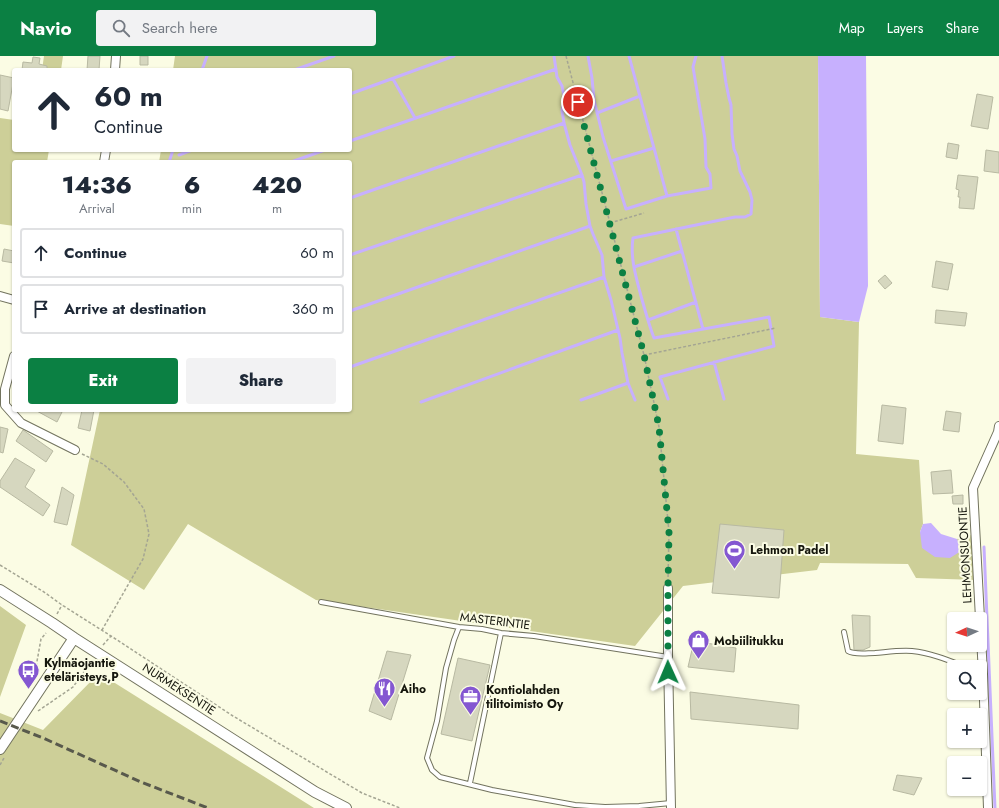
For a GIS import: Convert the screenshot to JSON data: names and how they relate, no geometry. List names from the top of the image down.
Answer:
{
  "streets": {
    "street": ["LEHMONSUONTIE", "NURMEKSENTIE"],
    "lane": ["MASTERINTIE"]
  },
  "places": {
    "sports": ["Lehmon Padel"],
    "shop": ["Mobiilitukku"],
    "bus stop": ["Kylmäojantie eteläristeys,P"],
    "restaurant": ["Aiho"],
    "office": ["Kontiolahden tilitoimisto Oy"]
  },
  "north": "left",
  "page": {
    "header": "Navio",
    "search": "Search here",
    "nav": ["Map", "Layers", "Share"],
    "turn": ["60 m", "Continue"],
    "eta": [
      "14:36",
      "Arrival",
      "6",
      "min",
      "420",
      "m"
    ],
    "list": [
      {
        "name": "Continue",
        "value": "60 m"
      },
      {
        "name": "Arrive at destination",
        "value": "360 m"
      }
    ],
    "buttons": ["Exit", "Share"],
    "map_buttons": ["+", "−"]
  }
}
